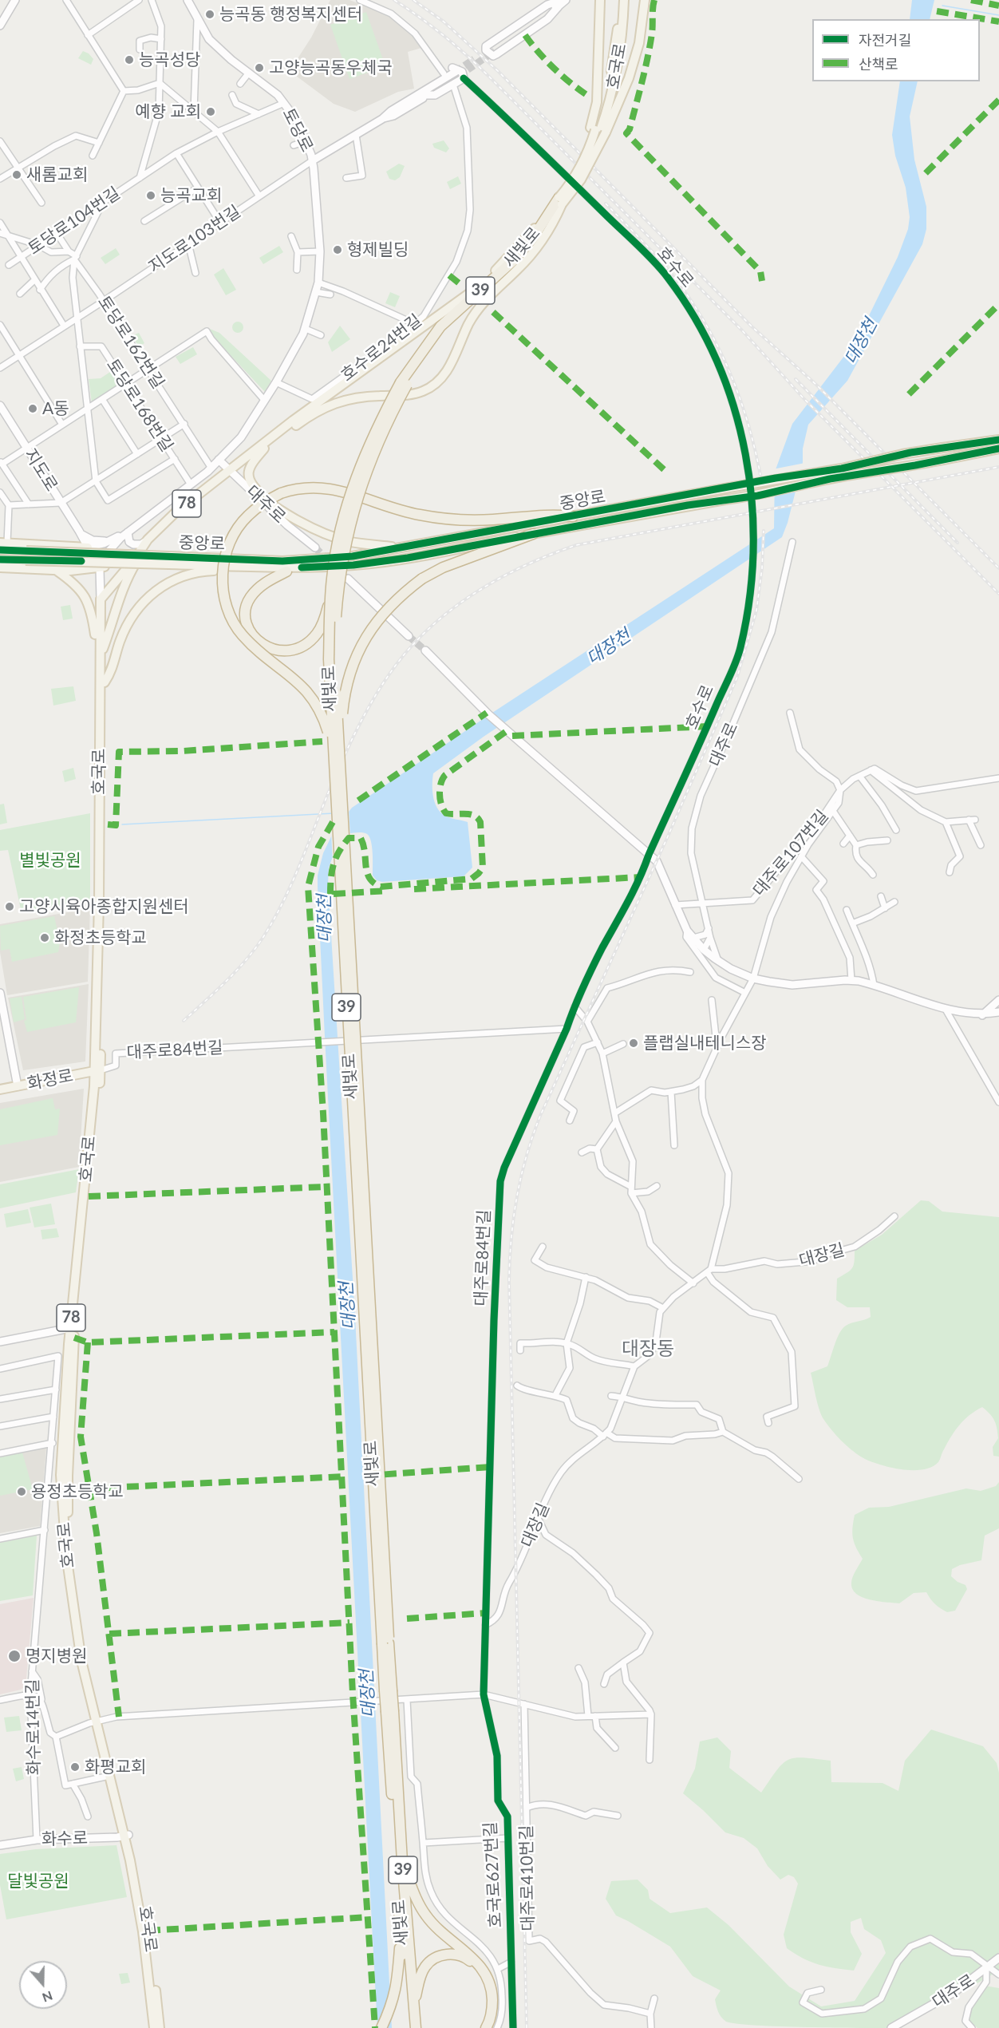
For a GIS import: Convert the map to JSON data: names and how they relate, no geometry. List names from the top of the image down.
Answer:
{
  "streets": {
    "highway": ["새빛로", "39"],
    "main road": [
      "호국로",
      "토당로",
      "지도로",
      "중앙로",
      "78",
      "대주로",
      "화정로",
      "화수로"
    ],
    "street": [
      "토당로104번길",
      "지도로103번길",
      "호수로",
      "토당로162번길",
      "호수로24번길",
      "토당로168번길",
      "대주로107번길",
      "대주로84번길",
      "대장길",
      "화수로14번길",
      "호국로627번길",
      "대주로410번길"
    ]
  },
  "crossings": [
    ["호국로", "39"],
    ["호국로", "지도로"],
    ["호국로", "78"],
    ["호국로", "대주로"],
    ["호국로", "대주로84번길"],
    ["호국로", "화정로"],
    ["호국로", "화수로"],
    ["토당로", "토당로104번길"],
    ["토당로", "지도로103번길"],
    ["토당로", "토당로162번길"],
    ["토당로", "호수로24번길"],
    ["토당로", "토당로168번길"],
    ["토당로", "지도로"],
    ["토당로", "대주로"],
    ["토당로104번길", "토당로162번길"],
    ["지도로103번길", "토당로162번길"],
    ["새빛로", "39"],
    ["호수로", "대주로84번길"],
    ["지도로", "78"],
    ["78", "대주로"],
    ["대주로", "대주로107번길"],
    ["대주로84번길", "화정로"],
    ["대주로84번길", "대장길"],
    ["대주로84번길", "호국로627번길"],
    ["화수로14번길", "화수로"]
  ],
  "districts": ["대장동"],
  "water": ["대장천"],
  "parks": ["별빛공원", "달빛공원"],
  "places": [
    "능곡동 행정복지센터",
    "능곡성당",
    "고양능곡동우체국",
    "예향 교회",
    "새롬교회",
    "능곡교회",
    "형제빌딩",
    "A동",
    "고양시육아종합지원센터",
    "화정초등학교",
    "플랩실내테니스장",
    "용정초등학교",
    "명지병원",
    "화평교회"
  ],
  "legend": ["자전거길", "산책로"],
  "north": "bottom"
}
